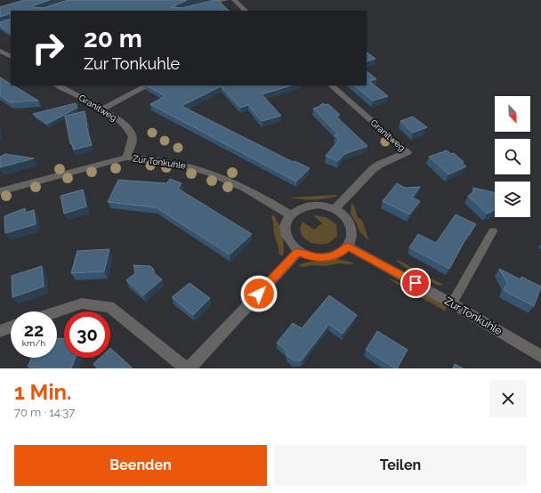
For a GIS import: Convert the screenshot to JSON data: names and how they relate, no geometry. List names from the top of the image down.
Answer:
{
  "streets": {
    "street": ["Granitweg", "Zur Tonkuhle"]
  },
  "crossings": [
    ["Granitweg", "Zur Tonkuhle"]
  ],
  "north": "bottom right",
  "page": {
    "turn": ["20 m", "Zur Tonkuhle"],
    "speed": "22 km/h",
    "limit": "30",
    "heading": ["1 Min.", "70 m · 14:37"],
    "buttons": ["Beenden", "Teilen"]
  }
}
